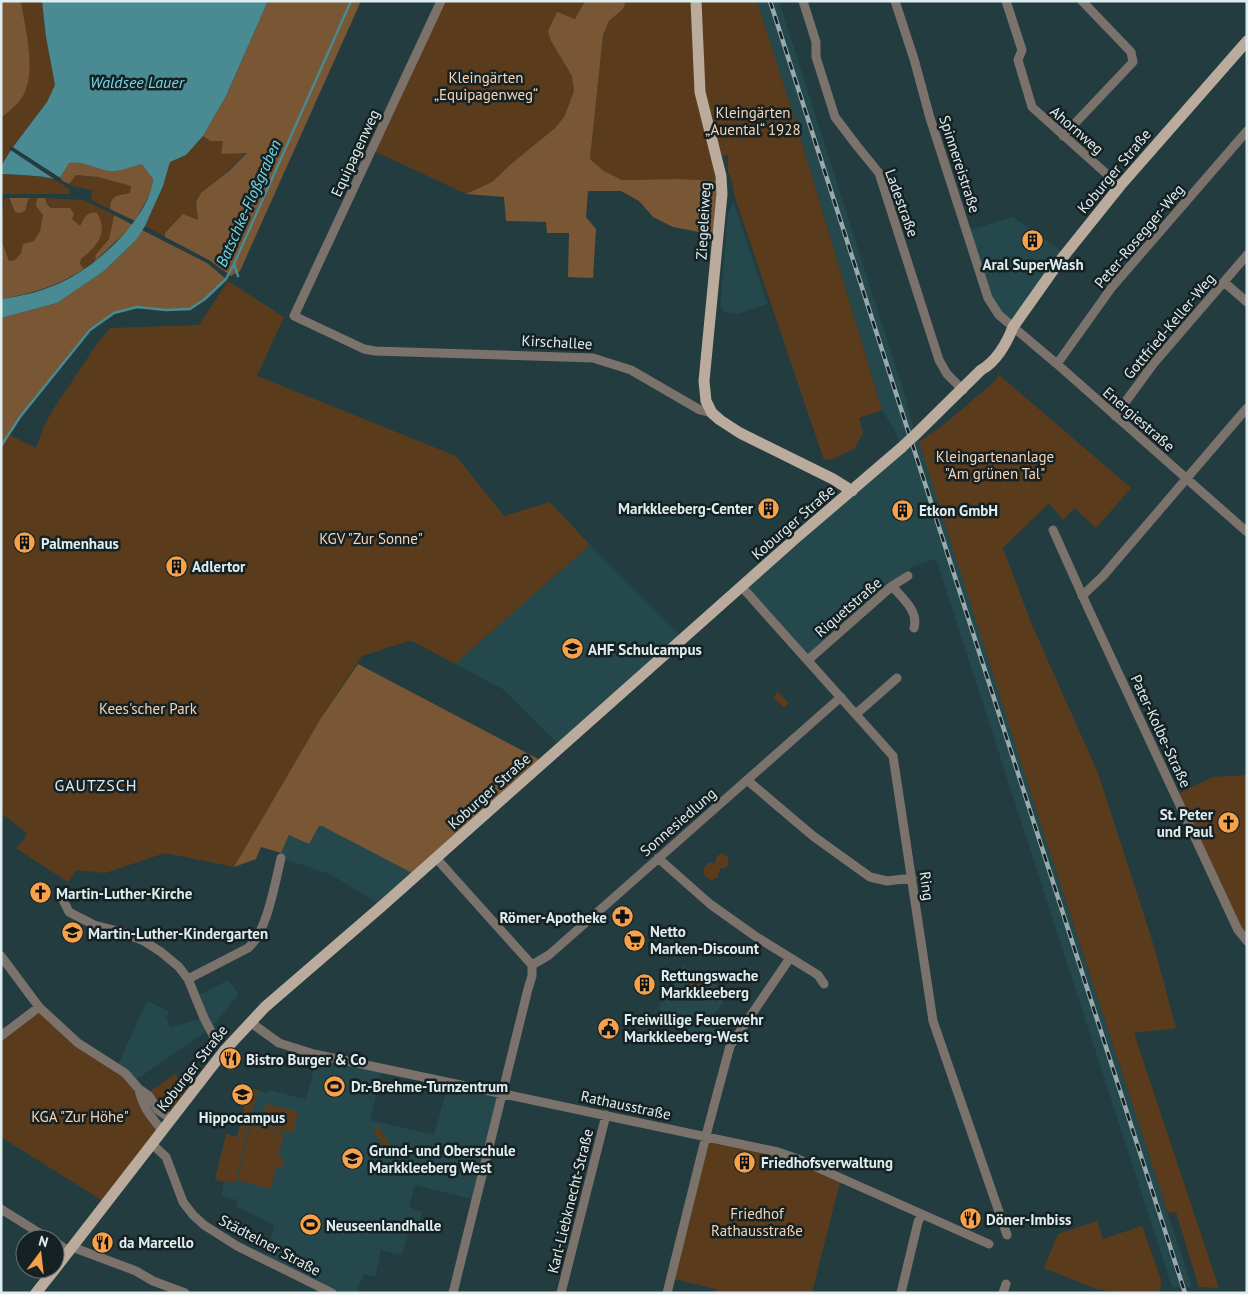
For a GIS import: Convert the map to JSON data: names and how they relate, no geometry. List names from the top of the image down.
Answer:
{
  "streets": {
    "main road": ["Koburger Straße", "Ziegeleiweg", "Kirschallee"],
    "street": [
      "Ahornweg",
      "Equipagenweg",
      "Spinnereistraße",
      "Ladestraße",
      "Peter-Rosegger-Weg",
      "Gottfried-Keller-Weg",
      "Energiestraße",
      "Riquetstraße",
      "Pater-Kolbe-Straße",
      "Sonnesiedlung",
      "Ring",
      "Rathausstraße",
      "Karl-Liebknecht-Straße",
      "Städtelner Straße"
    ]
  },
  "crossings": [
    ["Ahornweg", "Koburger Straße"],
    ["Equipagenweg", "Kirschallee"],
    ["Spinnereistraße", "Koburger Straße"],
    ["Spinnereistraße", "Energiestraße"],
    ["Koburger Straße", "Ladestraße"],
    ["Koburger Straße", "Kirschallee"],
    ["Koburger Straße", "Energiestraße"],
    ["Koburger Straße", "Ring"],
    ["Koburger Straße", "Rathausstraße"],
    ["Koburger Straße", "Städtelner Straße"],
    ["Ziegeleiweg", "Kirschallee"],
    ["Peter-Rosegger-Weg", "Energiestraße"],
    ["Gottfried-Keller-Weg", "Energiestraße"],
    ["Riquetstraße", "Ring"],
    ["Sonnesiedlung", "Ring"],
    ["Rathausstraße", "Karl-Liebknecht-Straße"]
  ],
  "districts": ["GAUTZSCH"],
  "water": ["Waldsee Lauer", "Batschke‐Floßgraben"],
  "parks": [
    "Kleingärten „Equipagenweg“",
    "Kleingärten „Auental“ 1928",
    "Kleingartenanlage \"Am grünen Tal\"",
    "KGV \"Zur Sonne\"",
    "Kees'scher Park",
    "KGA \"Zur Höhe\"",
    "Friedhof Rathausstraße"
  ],
  "places": {
    "building": [
      "Aral SuperWash",
      "Markkleeberg-Center",
      "Etkon GmbH",
      "Palmenhaus",
      "Adlertor",
      "Rettungswache Markkleeberg",
      "Friedhofsverwaltung"
    ],
    "school or university": [
      "AHF Schulcampus",
      "Martin-Luther-Kindergarten",
      "Hippocampus",
      "Grund- und Oberschule Markkleeberg West"
    ],
    "church": ["St. Peter und Paul", "Martin-Luther-Kirche"],
    "pharmacy": ["Römer-Apotheke"],
    "supermarket": ["Netto Marken-Discount"],
    "public building": ["Freiwillige Feuerwehr Markkleeberg-West"],
    "restaurant": ["Bistro Burger & Co", "Döner-Imbiss", "da Marcello"],
    "sports": ["Dr.-Brehme-Turnzentrum", "Neuseenlandhalle"]
  },
  "north": "top"
}
